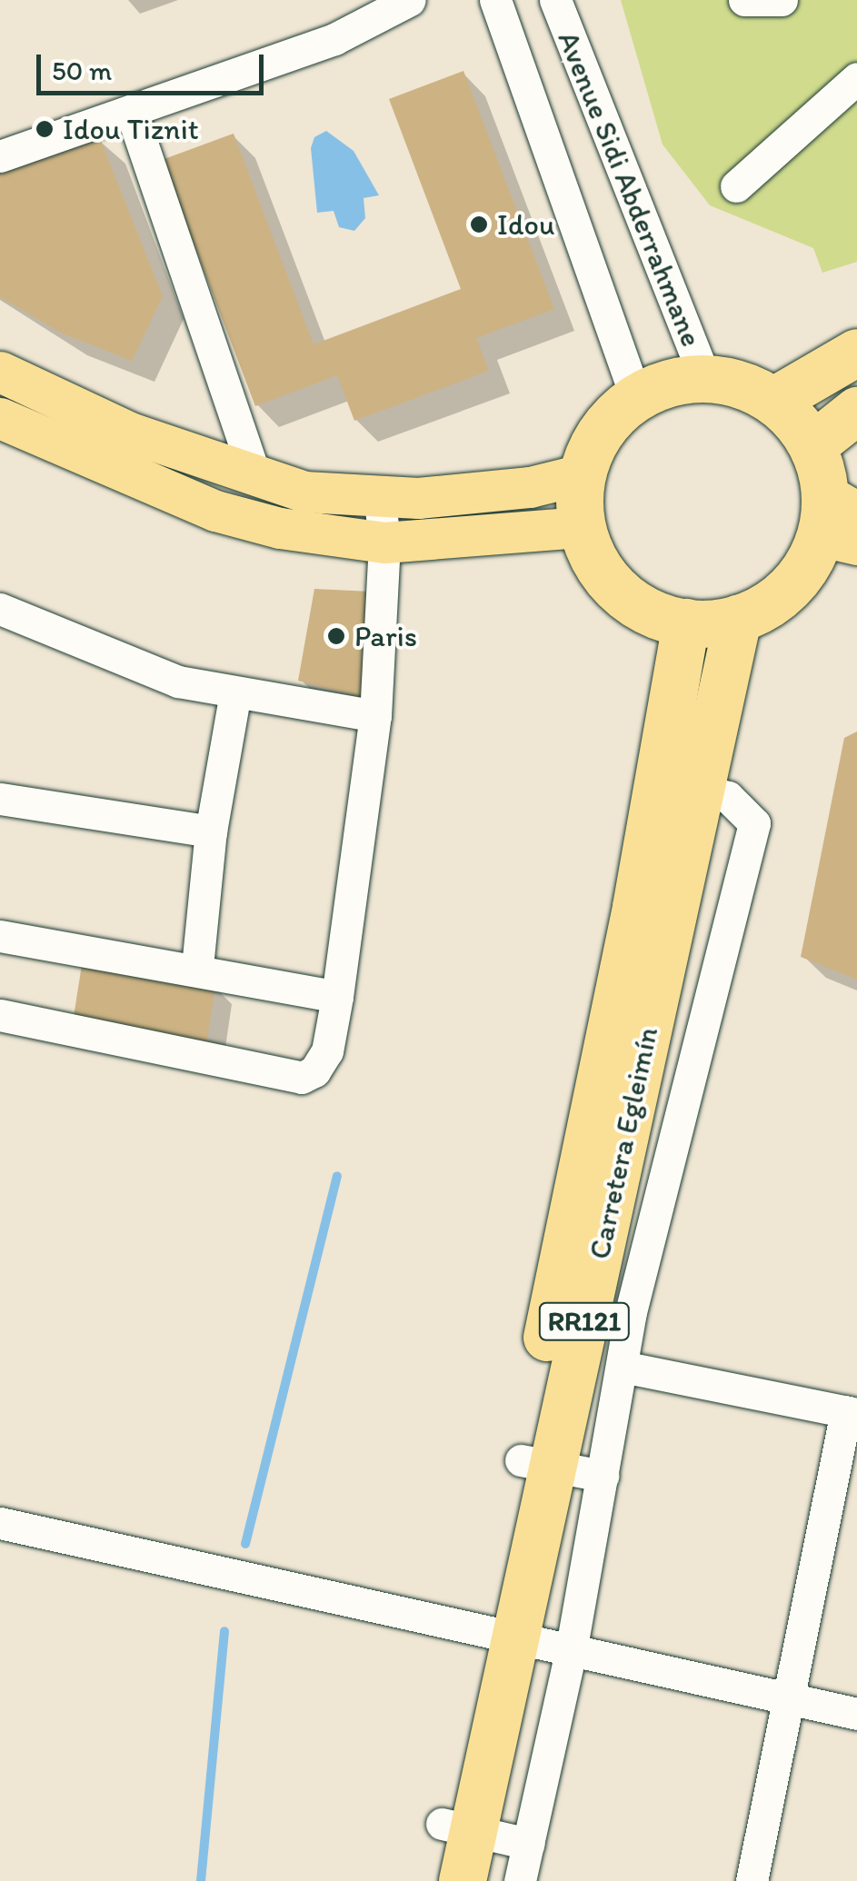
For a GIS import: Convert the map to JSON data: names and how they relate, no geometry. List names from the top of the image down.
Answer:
{
  "streets": {
    "highway": ["Carretera Egleimín", "RR121"],
    "street": ["Avenue Sidi Abderrahmane"]
  },
  "crossings": [
    ["Avenue Sidi Abderrahmane", "Carretera Egleimín"]
  ],
  "places": ["Idou Tiznit", "Idou", "Paris"],
  "scale_bar": "50 m"
}
